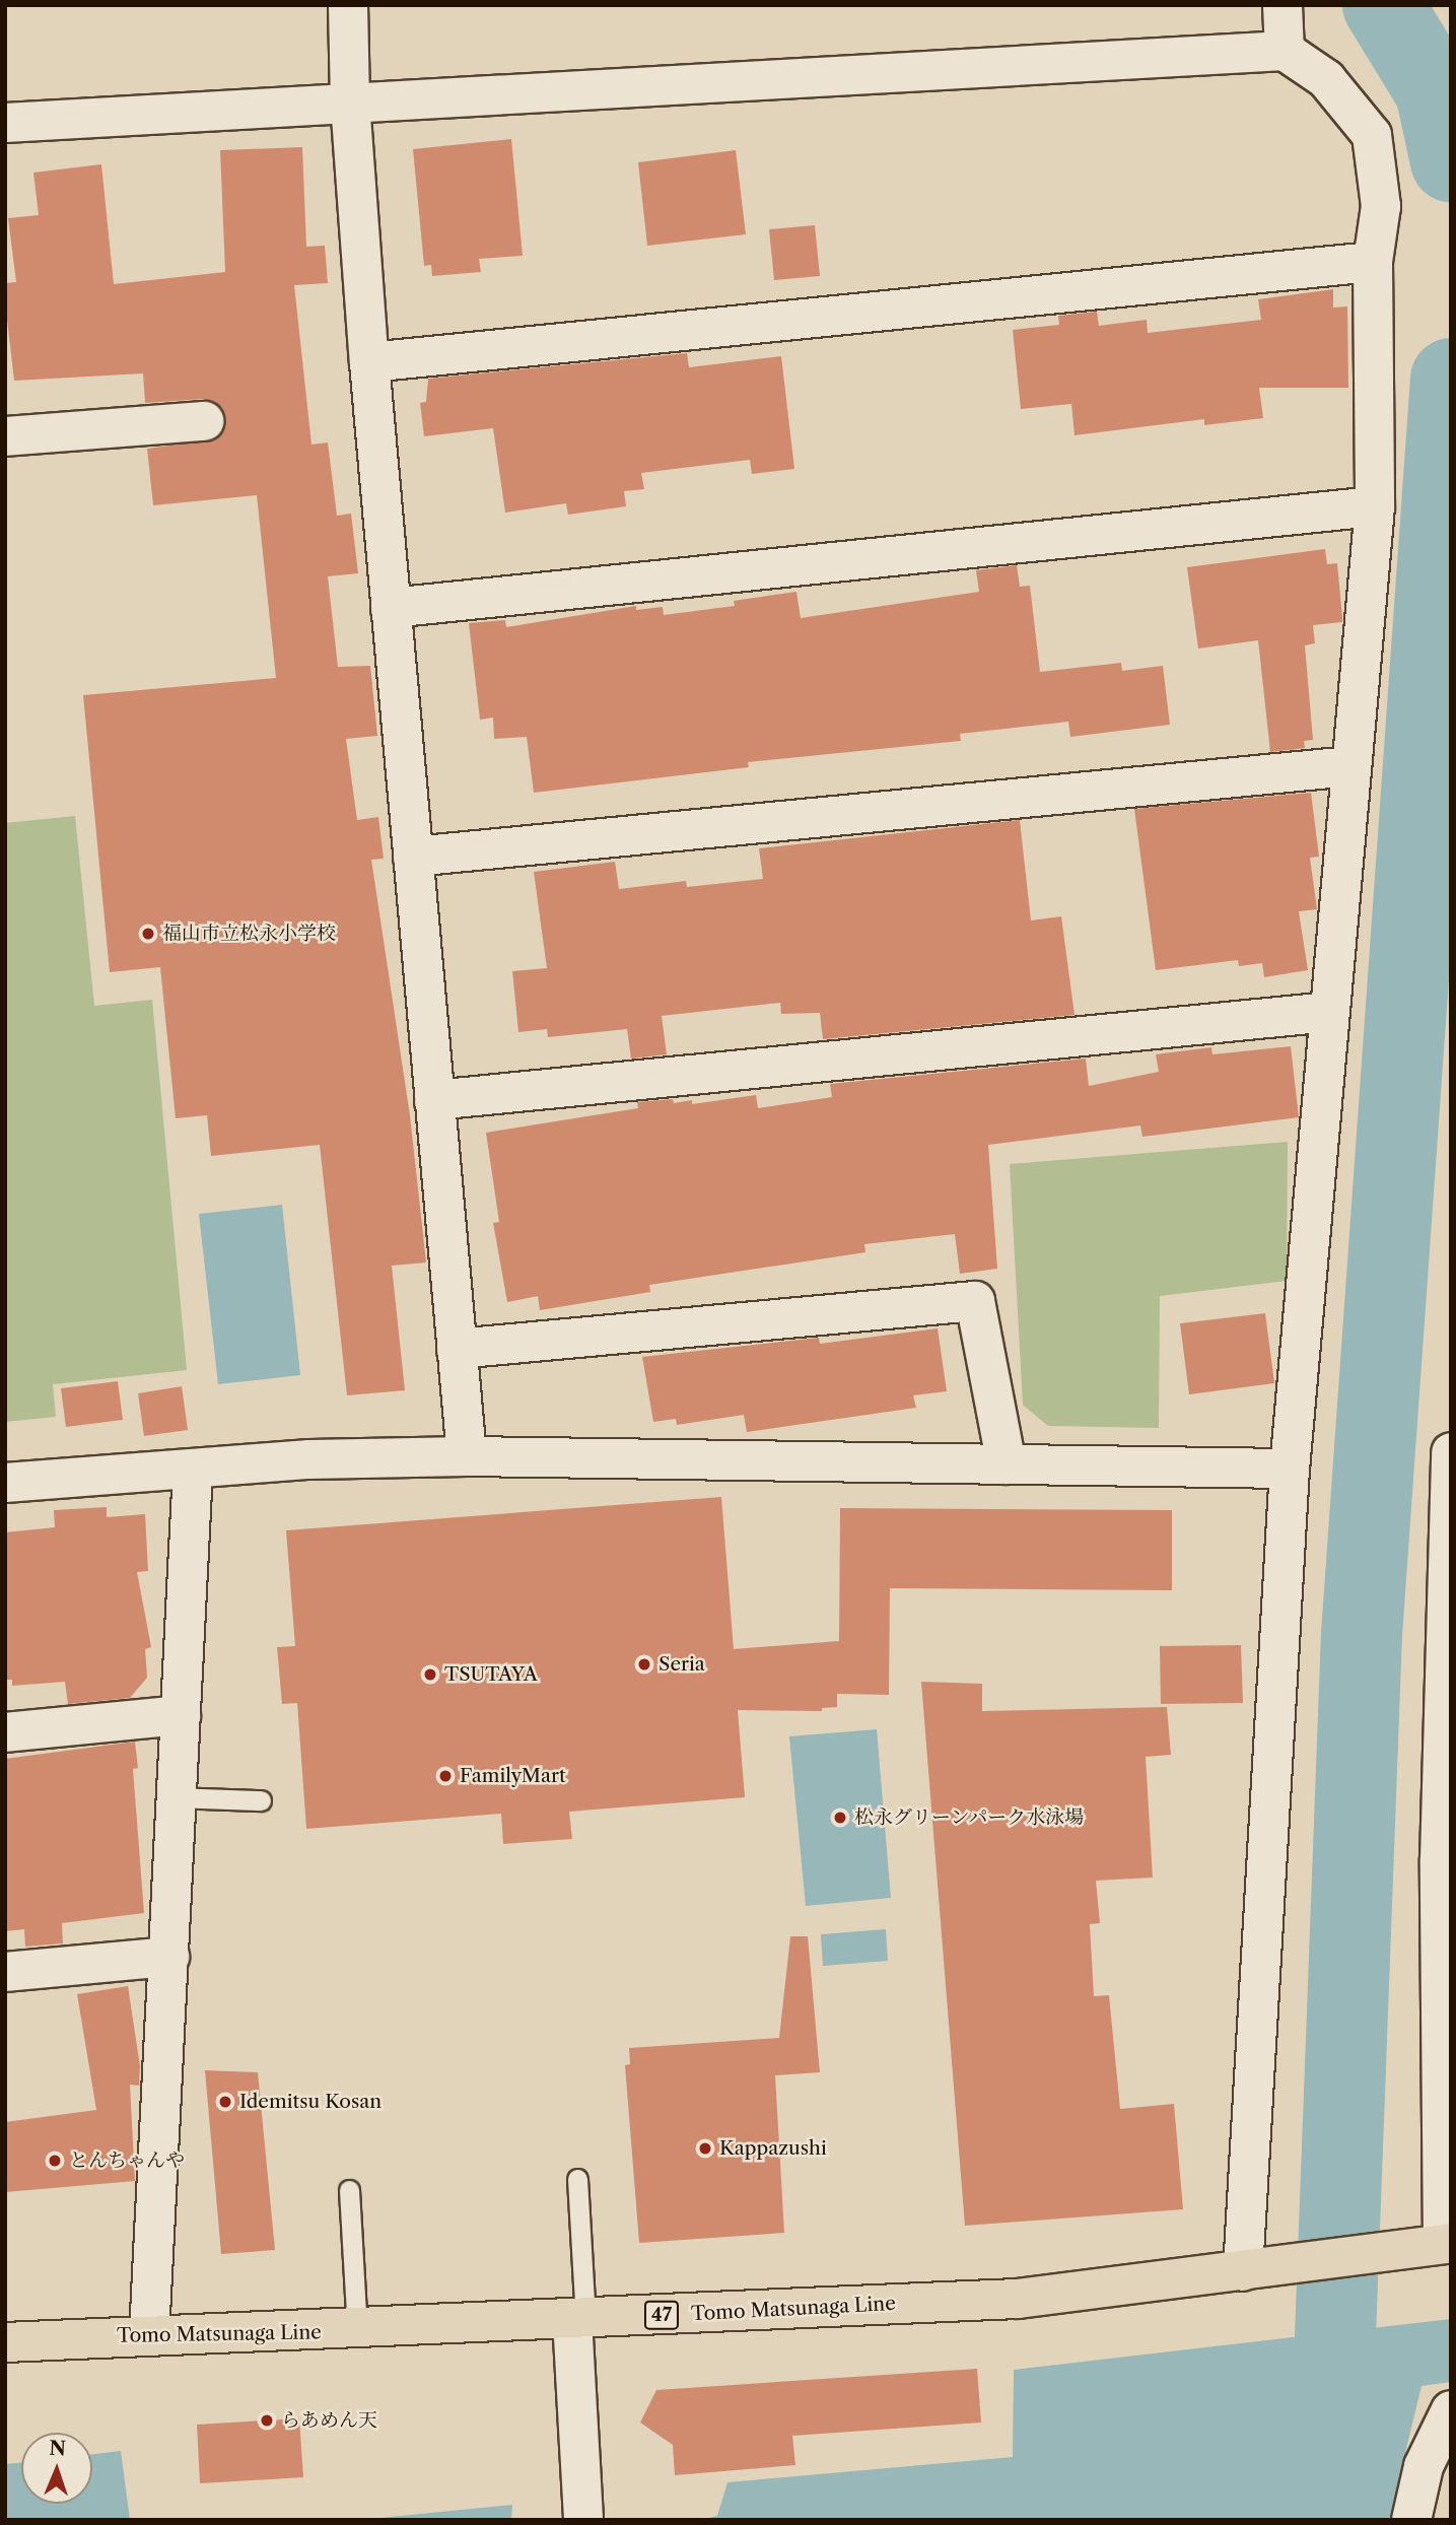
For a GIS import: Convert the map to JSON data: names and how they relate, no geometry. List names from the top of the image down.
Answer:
{
  "streets": {
    "main road": ["Tomo Matsunaga Line", "47"]
  },
  "places": [
    "福山市立松永小学校",
    "Seria",
    "TSUTAYA",
    "FamilyMart",
    "松永グリーンパーク水泳場",
    "Idemitsu Kosan",
    "Kappazushi",
    "とんちゃんや",
    "らあめん天"
  ],
  "north": "top"
}
